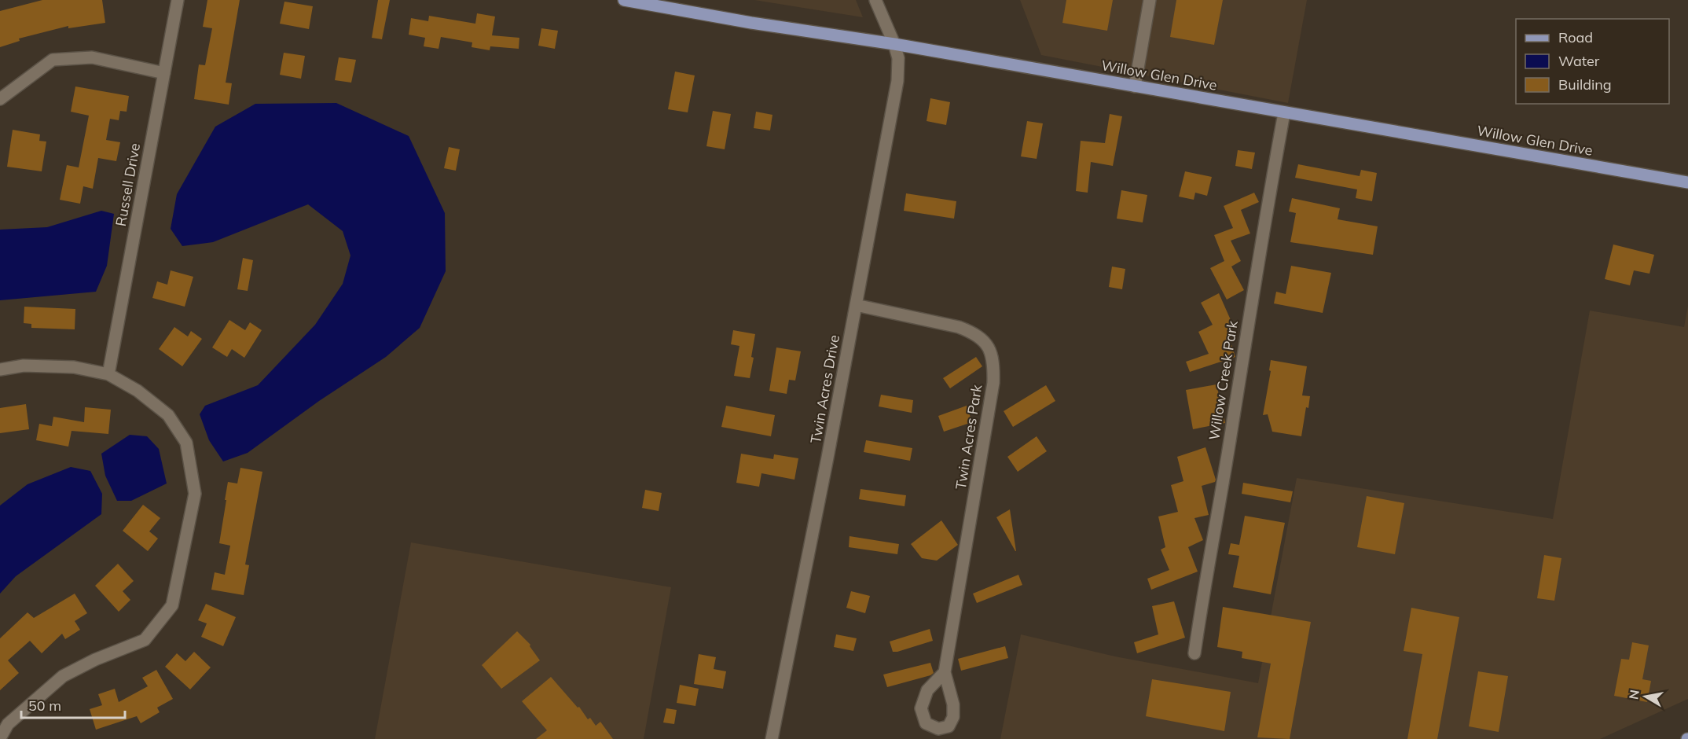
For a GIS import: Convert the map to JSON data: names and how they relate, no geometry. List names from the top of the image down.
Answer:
{
  "streets": {
    "main road": ["Willow Glen Drive"],
    "street": [
      "Russell Drive",
      "Willow Creek Park",
      "Twin Acres Drive",
      "Twin Acres Park"
    ]
  },
  "crossings": [
    ["Willow Glen Drive", "Willow Creek Park"],
    ["Willow Glen Drive", "Twin Acres Drive"],
    ["Twin Acres Drive", "Twin Acres Park"]
  ],
  "legend": ["Road", "Water", "Building"],
  "scale_bar": "50 m",
  "north": "left"
}
